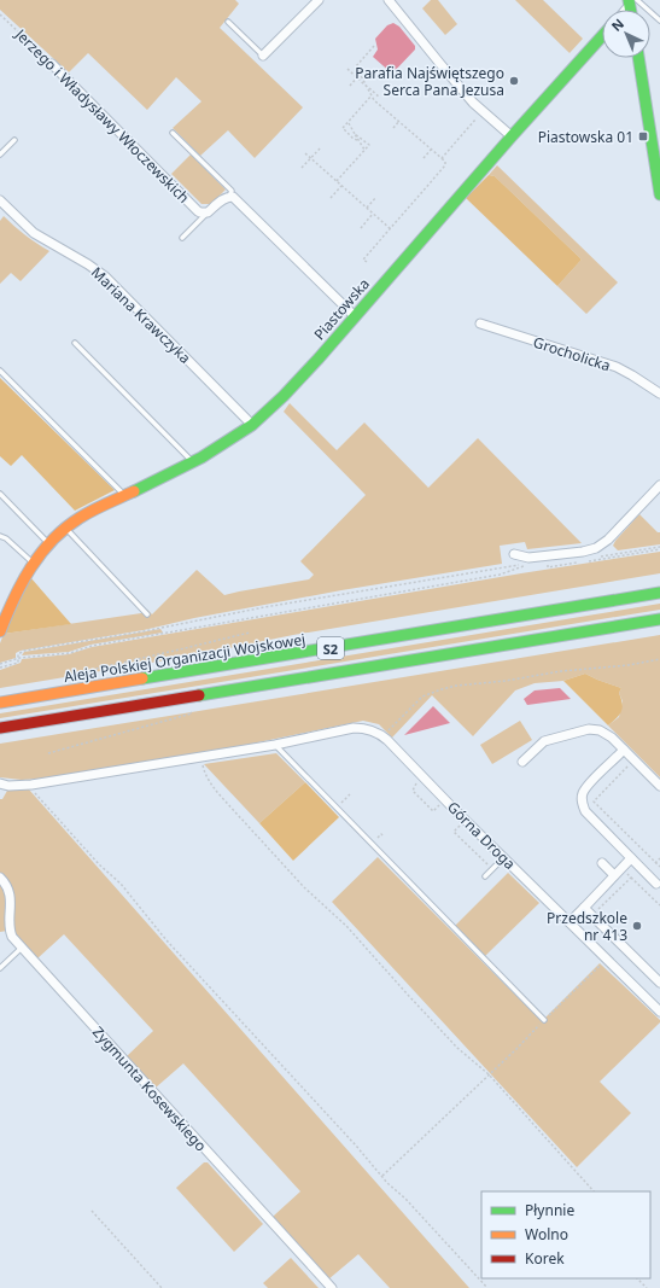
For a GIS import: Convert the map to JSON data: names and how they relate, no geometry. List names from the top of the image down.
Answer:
{
  "streets": {
    "main road": ["Piastowska", "S2", "Aleja Polskiej Organizacji Wojskowej"],
    "street": [
      "Jerzego i Władysławy Włoczewskich",
      "Mariana Krawczyka",
      "Grocholicka",
      "Górna Droga",
      "Zygmunta Kosewskiego"
    ]
  },
  "crossings": [
    ["Piastowska", "Mariana Krawczyka"]
  ],
  "places": {
    "other": ["Parafia Najświętszego Serca Pana Jezusa", "Przedszkole nr 413"],
    "transit": ["Piastowska 01"]
  },
  "legend": ["Płynnie", "Wolno", "Korek"],
  "north": "top left"
}
